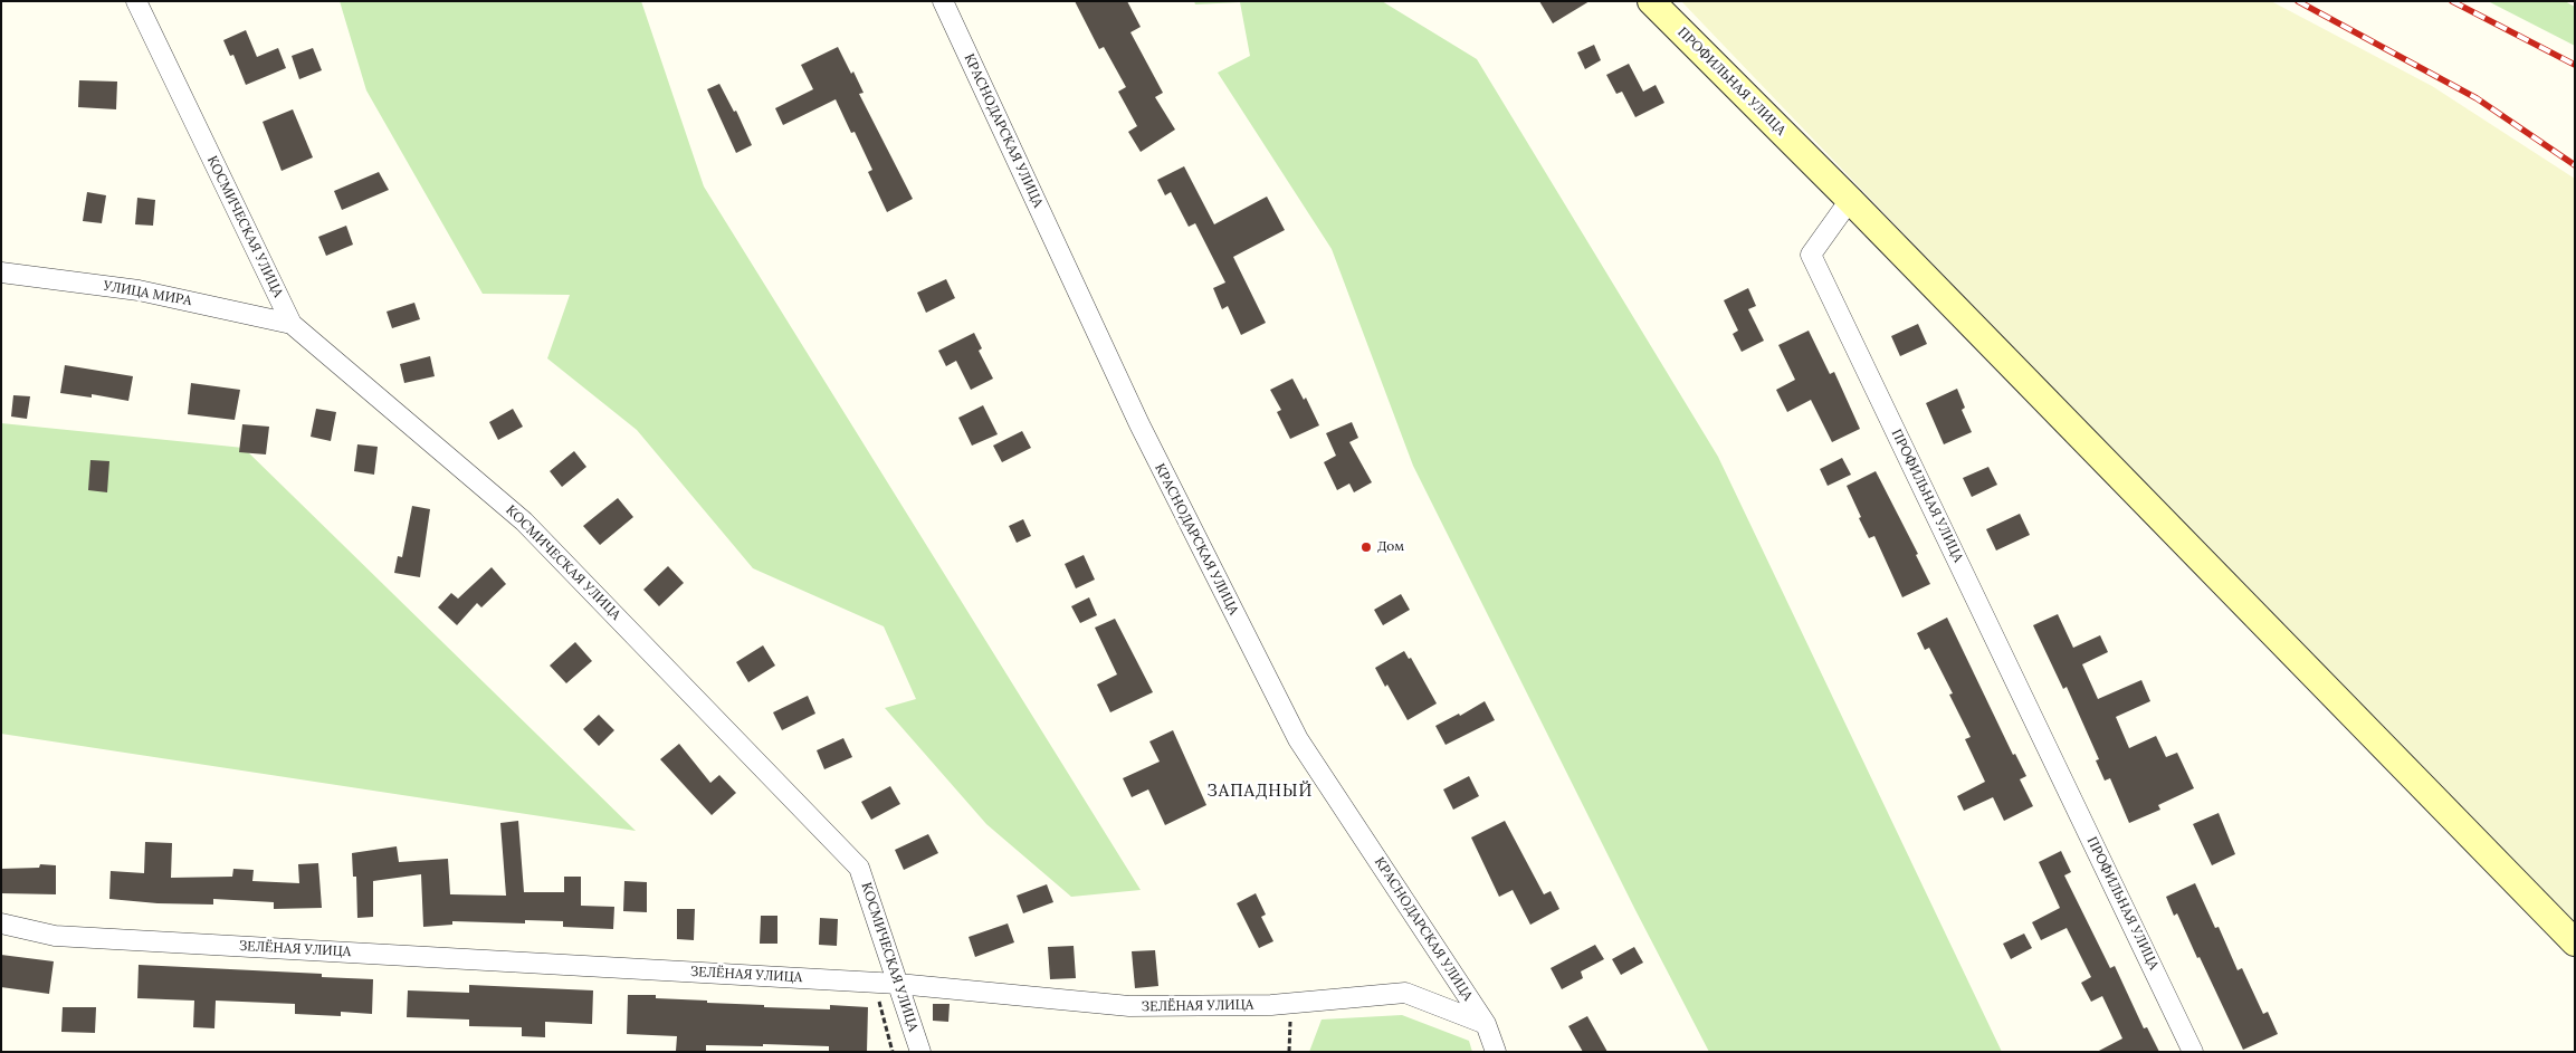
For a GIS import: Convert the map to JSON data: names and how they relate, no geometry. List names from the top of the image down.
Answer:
{
  "streets": {
    "main road": ["ПРОФИЛЬНАЯ УЛИЦА"],
    "street": [
      "КРАСНОДАРСКАЯ УЛИЦА",
      "КОСМИЧЕСКАЯ УЛИЦА",
      "УЛИЦА МИРА",
      "ЗЕЛЁНАЯ УЛИЦА"
    ]
  },
  "crossings": [
    ["КРАСНОДАРСКАЯ УЛИЦА", "ЗЕЛЁНАЯ УЛИЦА"],
    ["КОСМИЧЕСКАЯ УЛИЦА", "УЛИЦА МИРА"],
    ["КОСМИЧЕСКАЯ УЛИЦА", "ЗЕЛЁНАЯ УЛИЦА"]
  ],
  "districts": ["ЗАПАДНЫЙ"],
  "places": ["Дом"]
}
